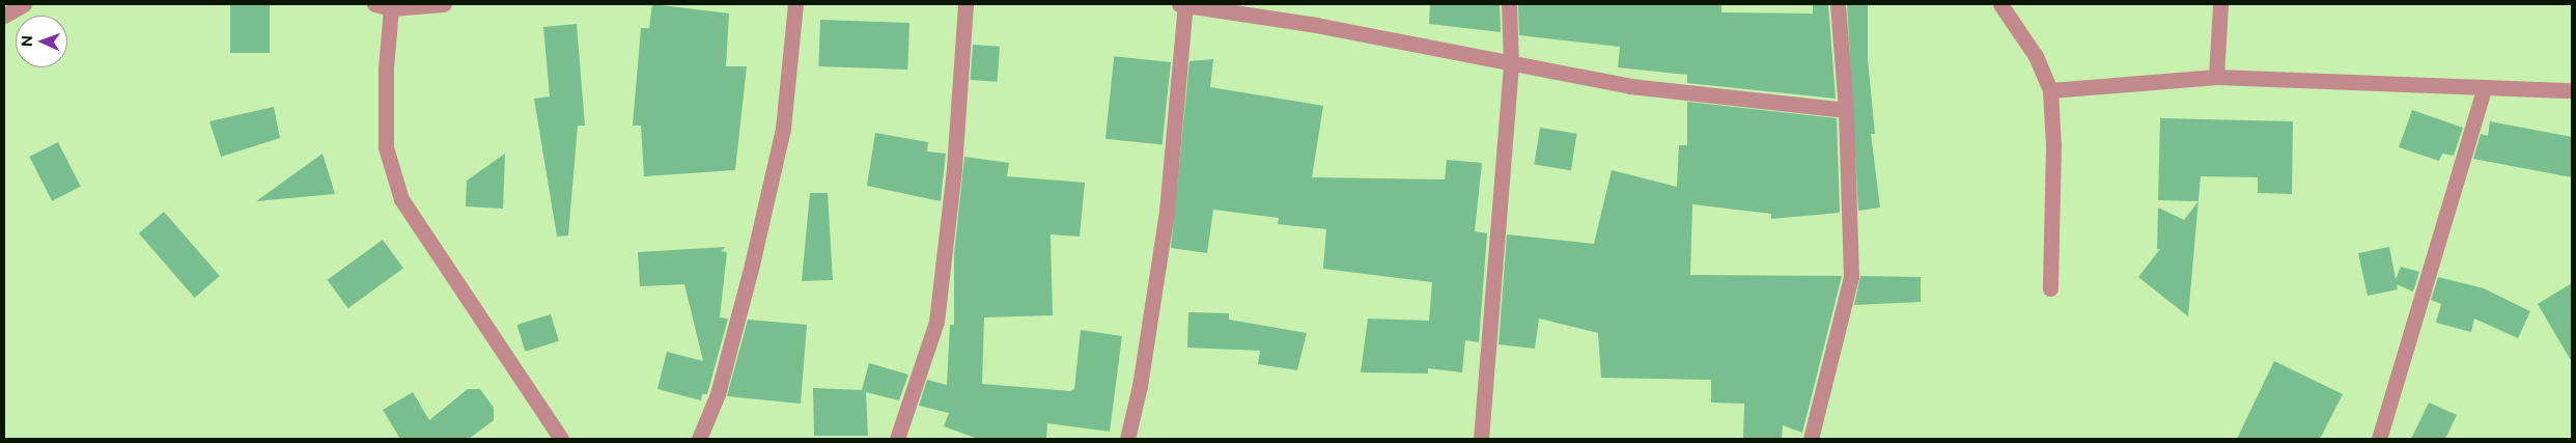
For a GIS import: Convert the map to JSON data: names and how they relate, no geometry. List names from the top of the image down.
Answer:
{
  "north": "left"
}
